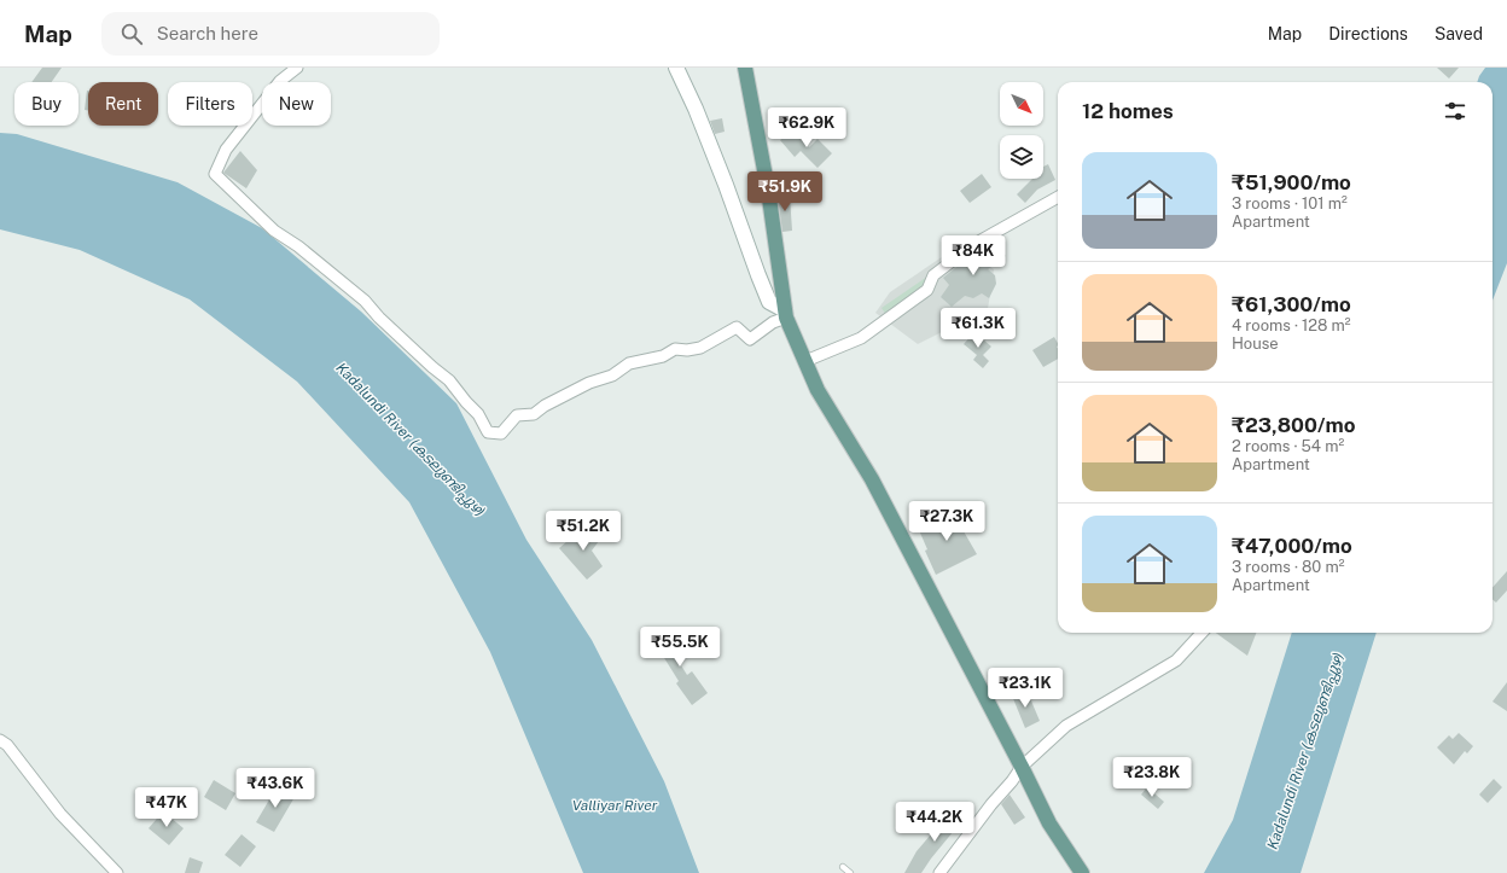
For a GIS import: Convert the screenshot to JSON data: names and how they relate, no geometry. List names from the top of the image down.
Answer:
{
  "water": ["Kadalundi River (കടലുണ്ടിപ്പുഴ)", "Valliyar River"],
  "north": "bottom right",
  "page": {
    "header": "Map",
    "search": "Search here",
    "nav": ["Map", "Directions", "Saved"],
    "chip": [
      "Buy",
      "Rent",
      "Filters",
      "New"
    ],
    "heading": "12 homes",
    "price": [
      "₹62.9K",
      "₹51.9K",
      "₹84K",
      "₹61.3K",
      "₹27.3K",
      "₹51.2K",
      "₹55.5K",
      "₹23.1K",
      "₹23.8K",
      "₹43.6K",
      "₹47K",
      "₹44.2K"
    ],
    "list": [
      {
        "name": "₹51,900/mo",
        "note": "3 rooms · 101 m² · Apartment"
      },
      {
        "name": "₹61,300/mo",
        "note": "4 rooms · 128 m² · House"
      },
      {
        "name": "₹23,800/mo",
        "note": "2 rooms · 54 m² · Apartment"
      },
      {
        "name": "₹47,000/mo",
        "note": "3 rooms · 80 m² · Apartment"
      }
    ]
  }
}
